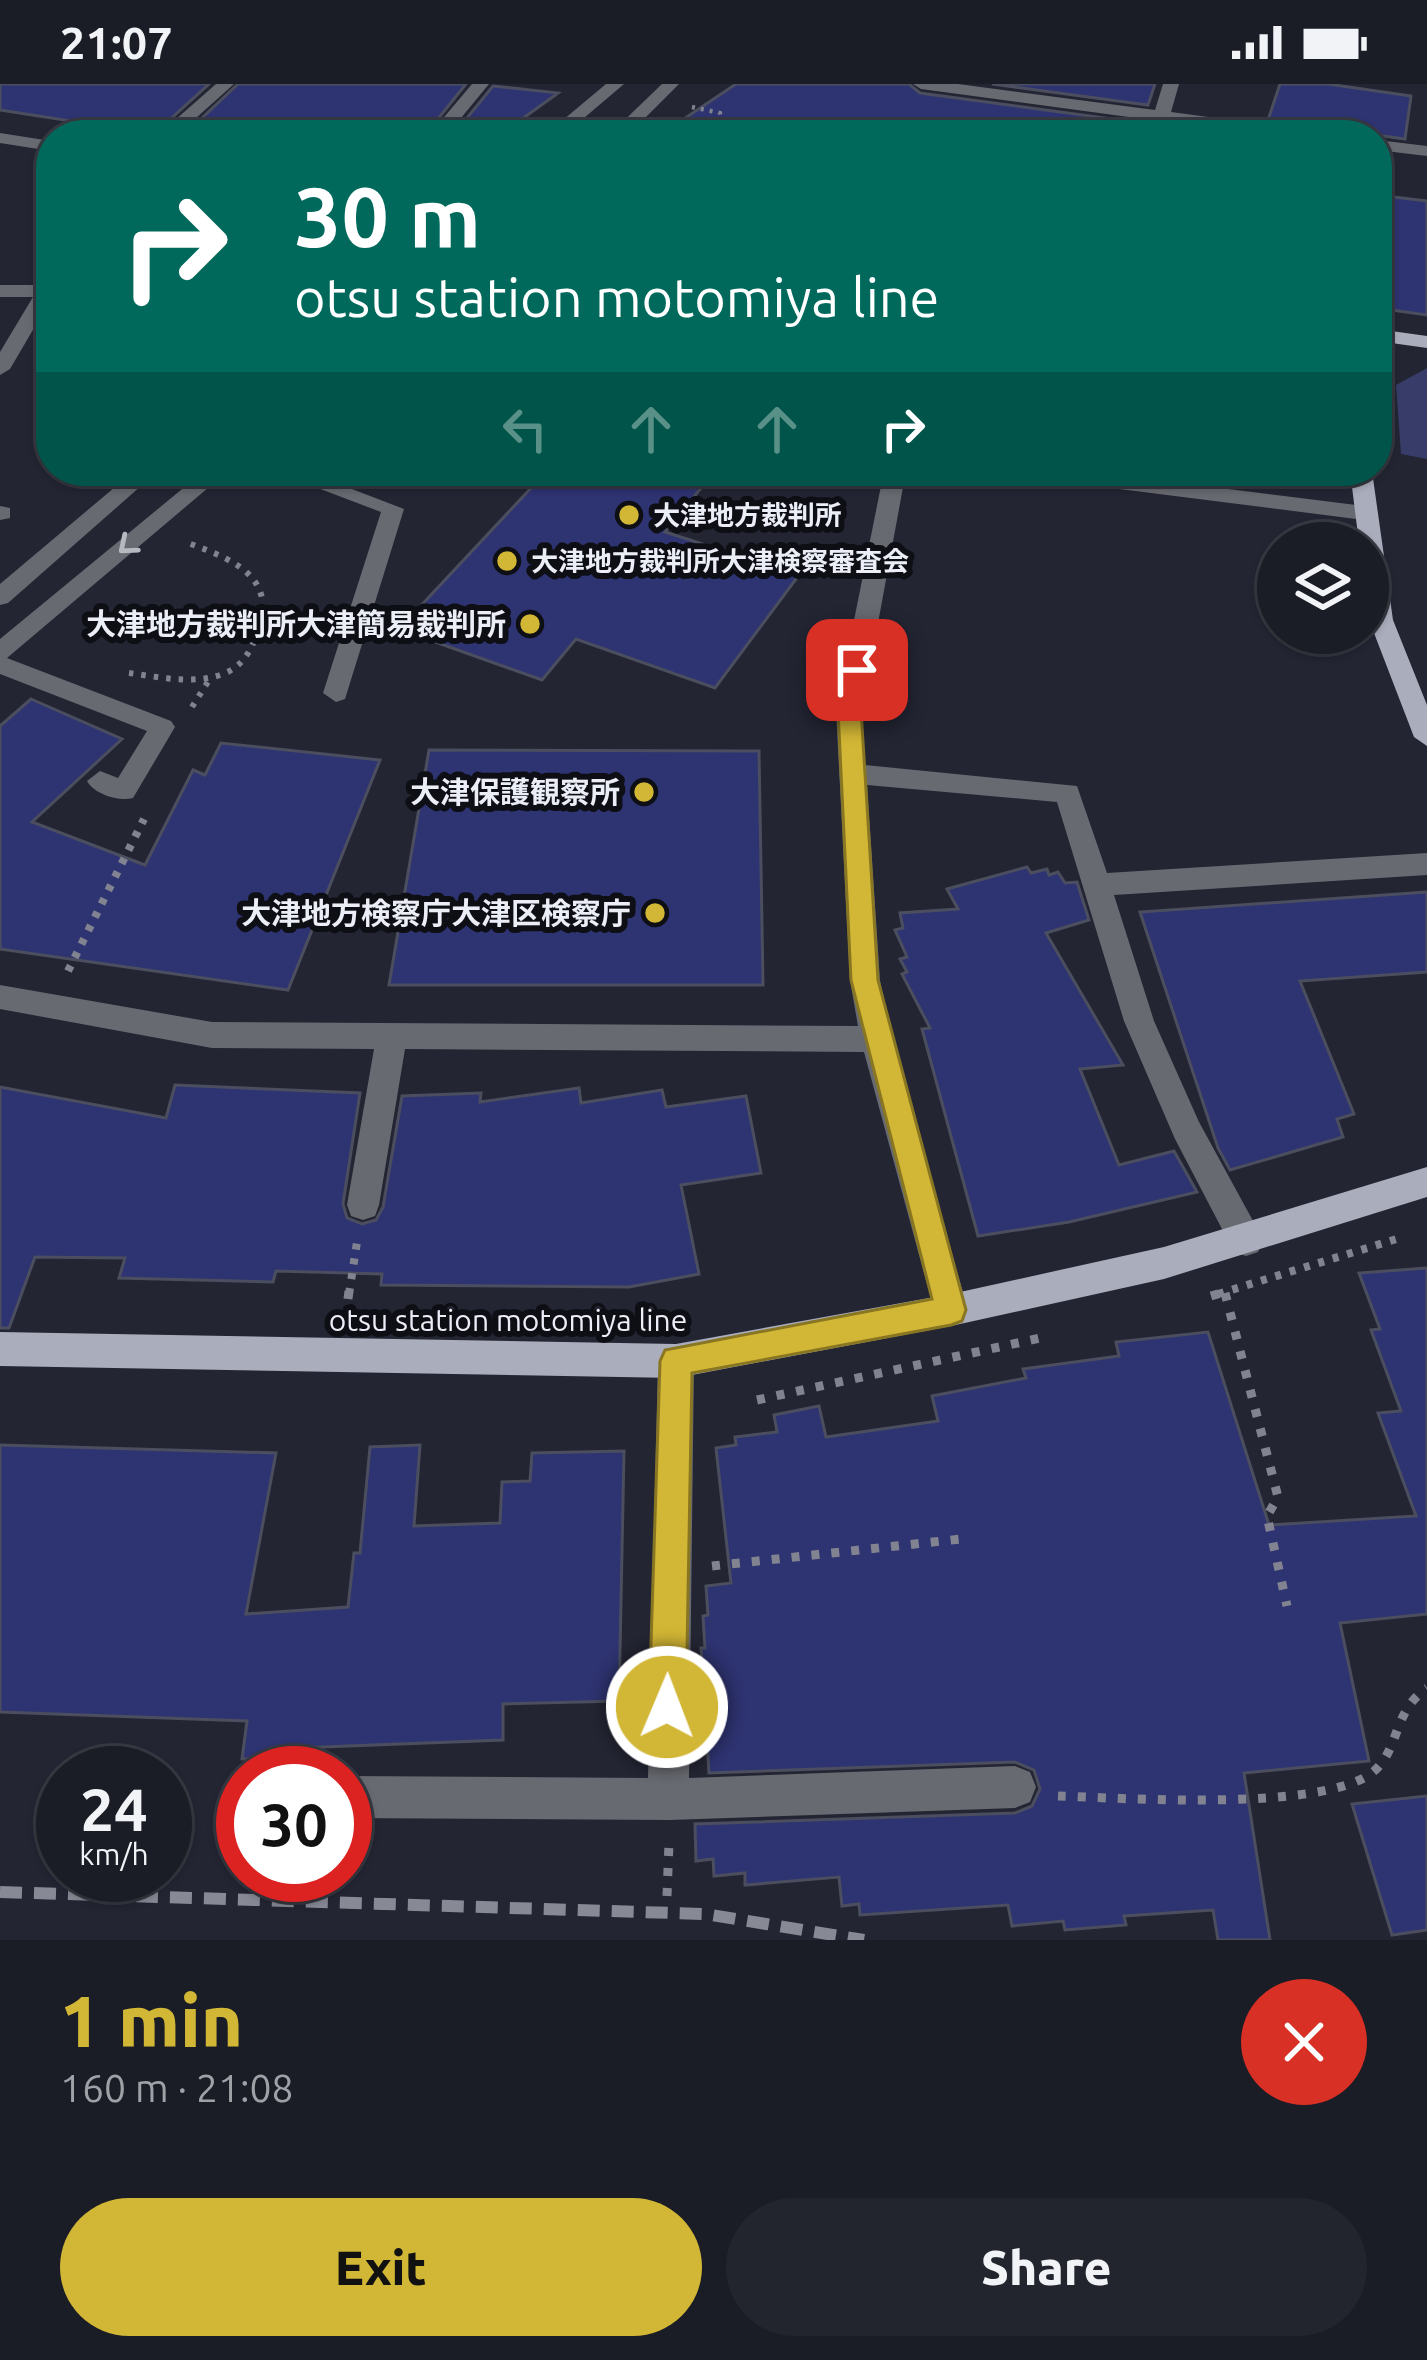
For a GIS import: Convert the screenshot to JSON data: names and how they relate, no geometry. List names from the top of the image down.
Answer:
{
  "streets": {
    "main road": ["otsu station motomiya line"]
  },
  "places": [
    "大津地方裁判所",
    "大津地方裁判所大津検察審査会",
    "大津地方裁判所大津簡易裁判所",
    "大津保護観察所",
    "大津地方検察庁大津区検察庁"
  ],
  "page": {
    "status": "21:07",
    "turn": ["30 m", "otsu station motomiya line"],
    "speed": "24 km/h",
    "limit": "30",
    "heading": ["1 min", "160 m · 21:08"],
    "buttons": ["Exit", "Share"]
  }
}
